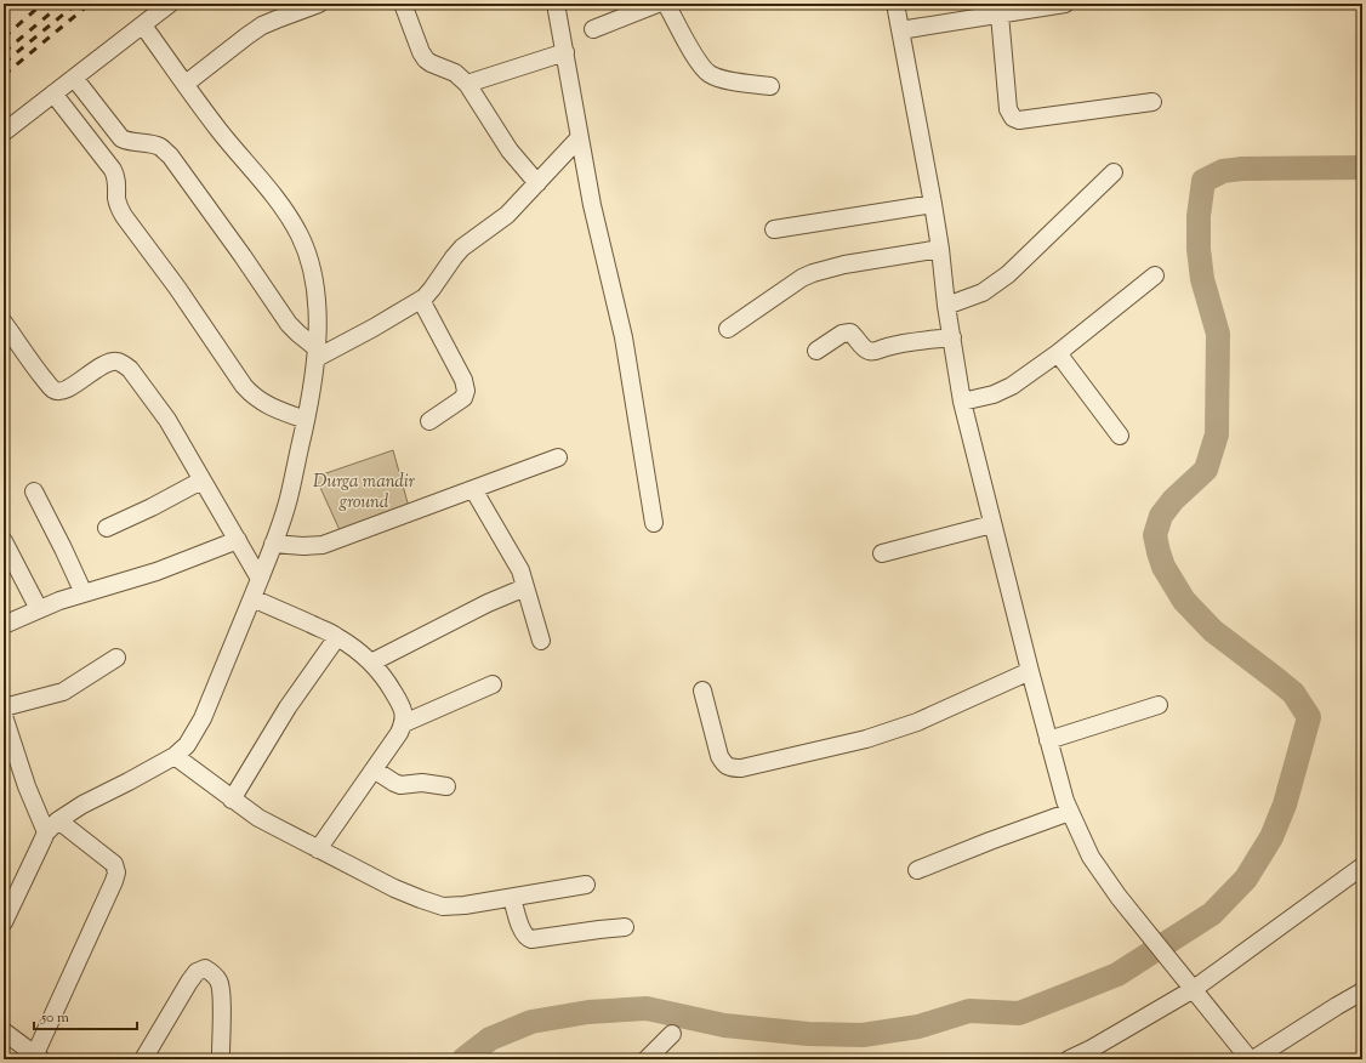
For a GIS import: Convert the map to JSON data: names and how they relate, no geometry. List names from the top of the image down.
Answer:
{
  "parks": ["Durga mandir ground"],
  "scale_bar": "50 m"
}
